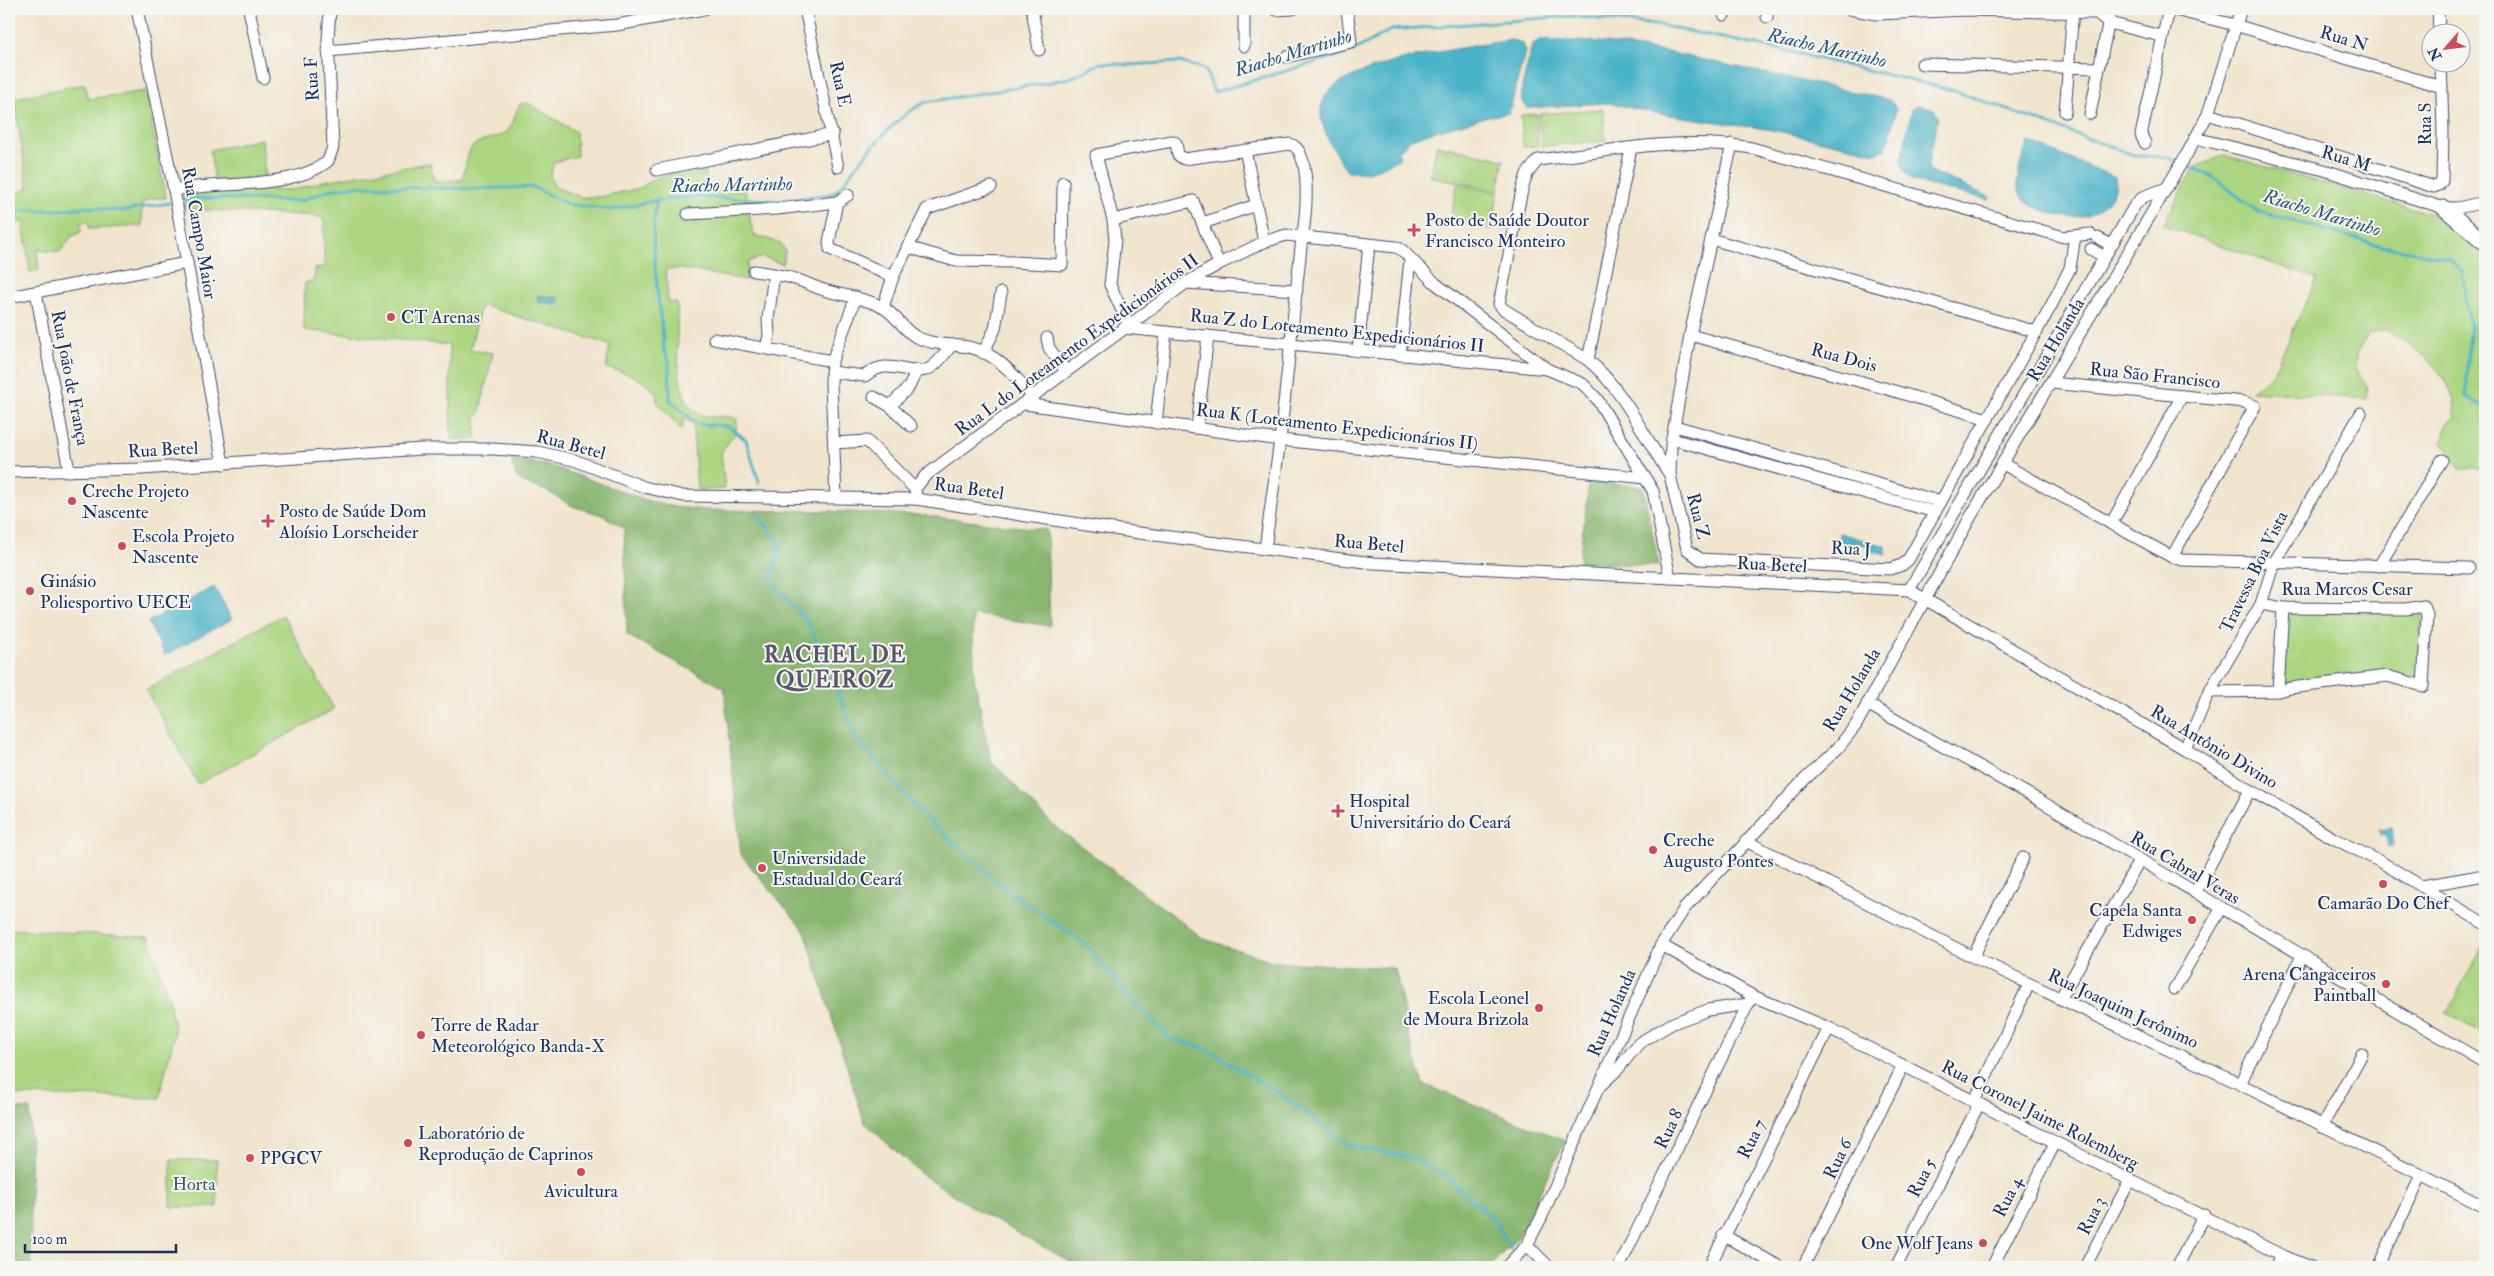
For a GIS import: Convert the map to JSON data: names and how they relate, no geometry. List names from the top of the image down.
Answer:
{
  "streets": {
    "street": [
      "Rua N",
      "Rua F",
      "Rua E",
      "Rua S",
      "Rua M",
      "Rua Campo Maior",
      "Rua Z do Loteamento Expedicionários II",
      "Rua Holanda",
      "Rua L do Loteamento Expedicionários II",
      "Rua Dois",
      "Rua São Francisco",
      "Rua João de França",
      "Rua K (Loteamento Expedicionários II)",
      "Rua Betel",
      "Rua Z",
      "Rua J",
      "Travessa Boa Vista",
      "Rua Marcos Cesar",
      "Rua Antônio Divino",
      "Rua Cabral Veras",
      "Rua Joaquim Jerônimo",
      "Rua Coronel Jaime Rolemberg",
      "Rua 8",
      "Rua 7",
      "Rua 6",
      "Rua 5",
      "Rua 4",
      "Rua 3"
    ]
  },
  "crossings": [
    ["Rua N", "Rua S"],
    ["Rua N", "Rua Holanda"],
    ["Rua F", "Rua Campo Maior"],
    ["Rua S", "Rua M"],
    ["Rua M", "Rua Holanda"],
    ["Rua Campo Maior", "Rua Betel"],
    ["Rua Z do Loteamento Expedicionários II", "Rua L do Loteamento Expedicionários II"],
    ["Rua Holanda", "Rua Dois"],
    ["Rua Holanda", "Rua São Francisco"],
    ["Rua Holanda", "Rua Betel"],
    ["Rua Holanda", "Rua J"],
    ["Rua Holanda", "Rua Antônio Divino"],
    ["Rua Holanda", "Rua Cabral Veras"],
    ["Rua Holanda", "Rua Joaquim Jerônimo"],
    ["Rua Holanda", "Rua Coronel Jaime Rolemberg"],
    ["Rua L do Loteamento Expedicionários II", "Rua K (Loteamento Expedicionários II)"],
    ["Rua L do Loteamento Expedicionários II", "Rua Betel"],
    ["Rua João de França", "Rua Betel"],
    ["Rua Betel", "Rua Antônio Divino"],
    ["Rua Z", "Rua J"],
    ["Travessa Boa Vista", "Rua Marcos Cesar"],
    ["Travessa Boa Vista", "Rua Antônio Divino"],
    ["Rua Joaquim Jerônimo", "Rua 5"],
    ["Rua Coronel Jaime Rolemberg", "Rua 8"],
    ["Rua Coronel Jaime Rolemberg", "Rua 7"],
    ["Rua Coronel Jaime Rolemberg", "Rua 6"],
    ["Rua Coronel Jaime Rolemberg", "Rua 5"],
    ["Rua Coronel Jaime Rolemberg", "Rua 4"],
    ["Rua Coronel Jaime Rolemberg", "Rua 3"]
  ],
  "districts": ["RACHEL DE QUEIROZ"],
  "water": ["Riacho Martinho"],
  "parks": ["Horta"],
  "places": {
    "health": ["Posto de Saúde Doutor Francisco Monteiro", "Posto de Saúde Dom Aloísio Lorscheider", "Hospital Universitário do Ceará"],
    "other": [
      "CT Arenas",
      "Creche Projeto Nascente",
      "Escola Projeto Nascente",
      "Ginásio Poliesportivo UECE",
      "Creche Augusto Pontes",
      "Universidade Estadual do Ceará",
      "Camarão Do Chef",
      "Capela Santa Edwiges",
      "Arena Cangaceiros Paintball",
      "Escola Leonel de Moura Brizola",
      "Torre de Radar Meteorológico Banda-X",
      "Laboratório de Reprodução de Caprinos",
      "PPGCV",
      "Avicultura",
      "One Wolf Jeans"
    ]
  },
  "scale_bar": "100 m",
  "north": "bottom left"
}
